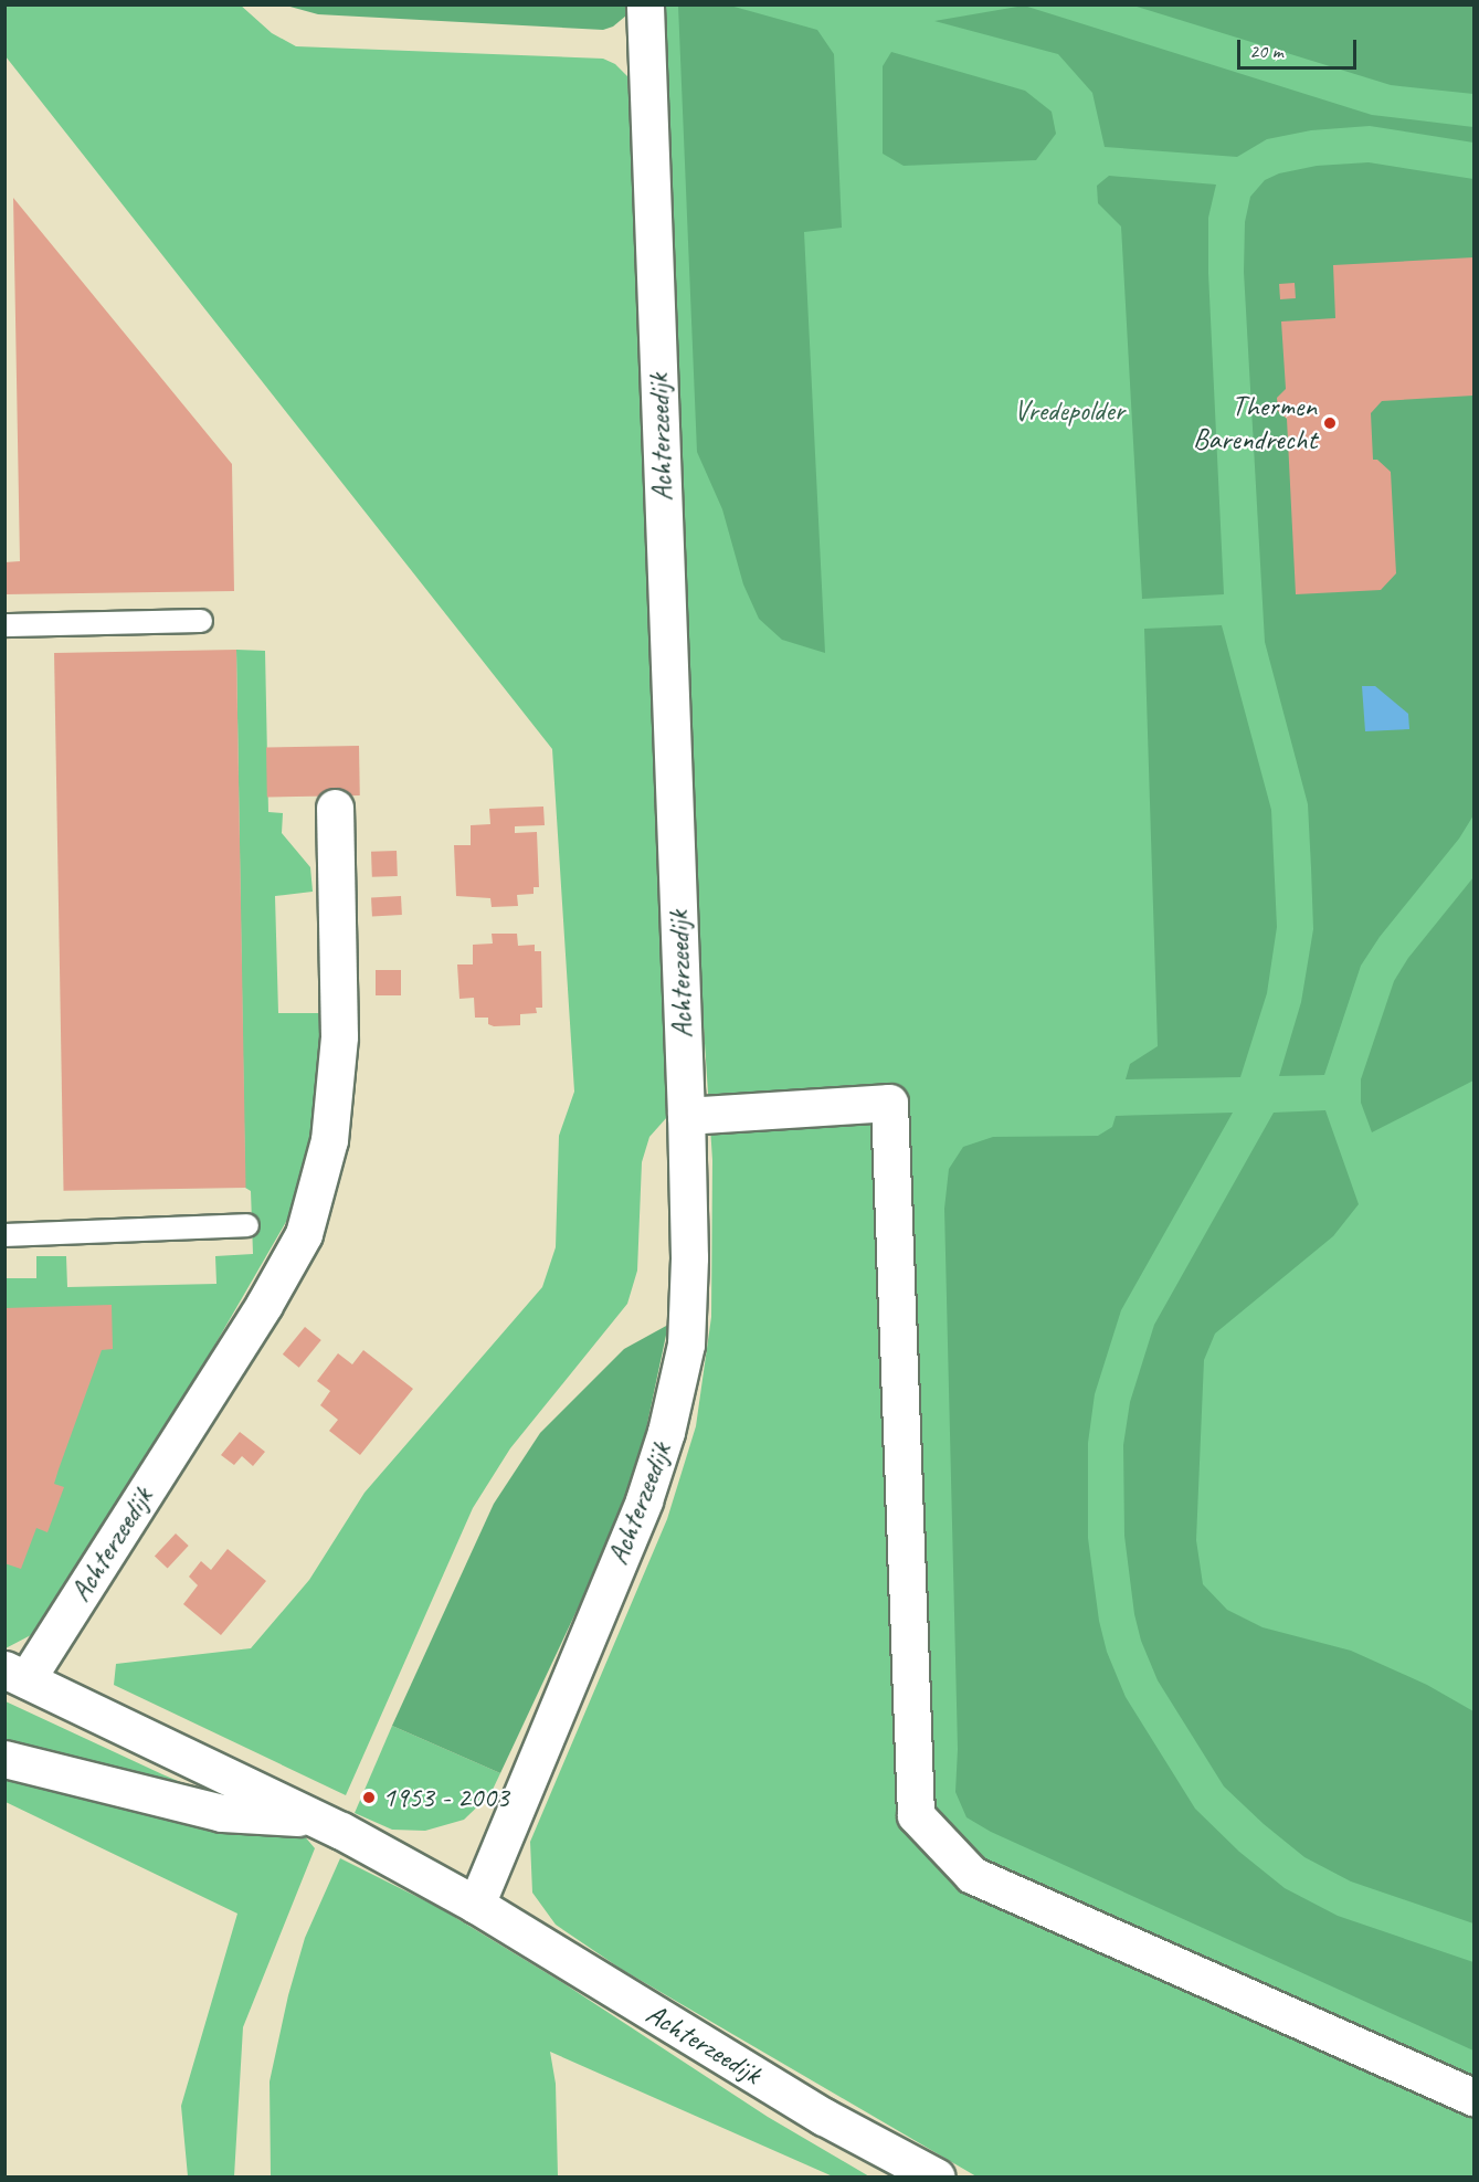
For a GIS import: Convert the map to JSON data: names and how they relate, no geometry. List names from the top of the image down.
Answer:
{
  "streets": {
    "street": ["Achterzeedijk"]
  },
  "parks": ["Vredepolder"],
  "places": ["Thermen Barendrecht", "1953 - 2003"],
  "scale_bar": "20 m"
}
